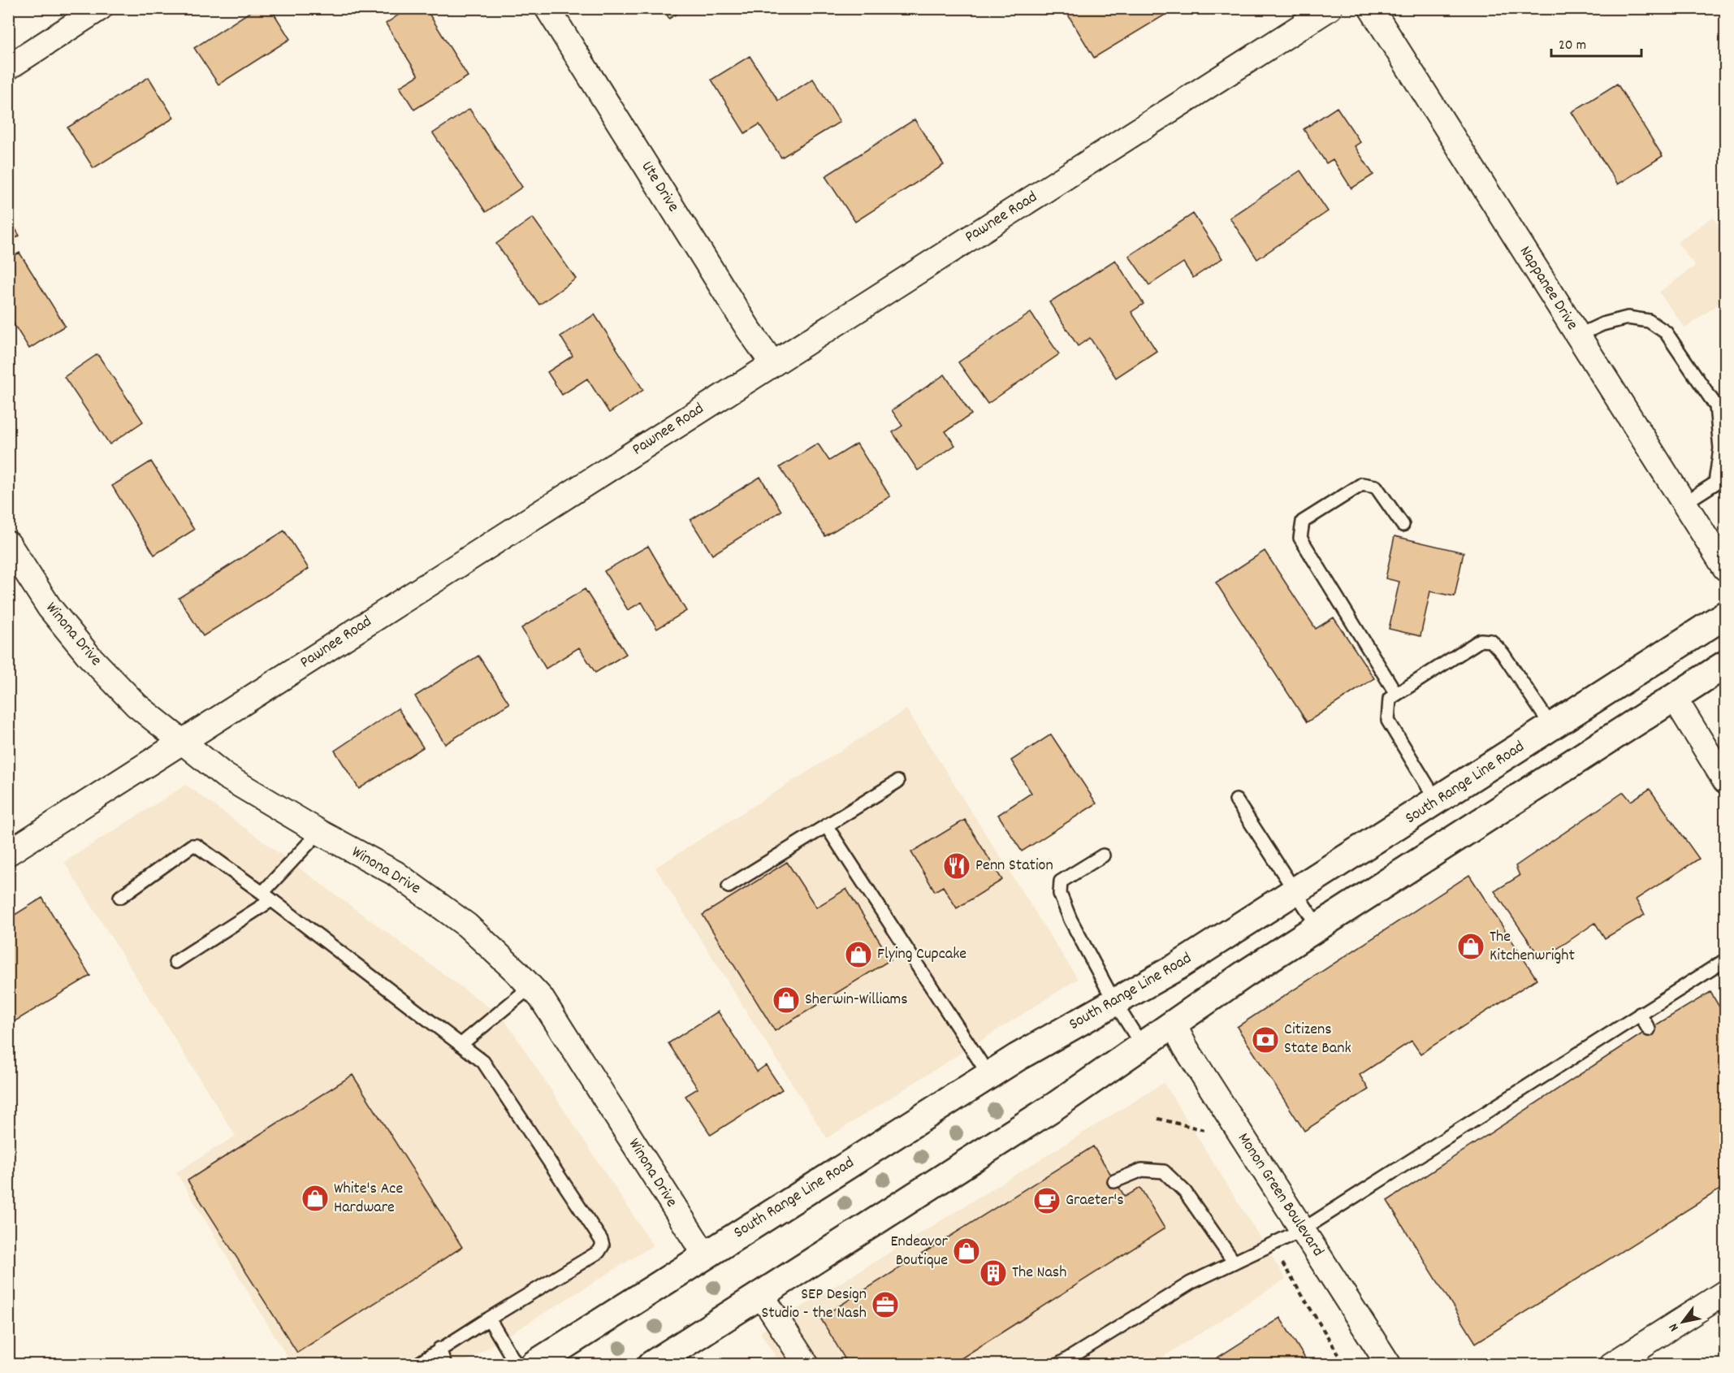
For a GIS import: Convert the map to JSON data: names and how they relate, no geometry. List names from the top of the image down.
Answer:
{
  "streets": {
    "main road": ["South Range Line Road"],
    "street": [
      "Ute Drive",
      "Pawnee Road",
      "Nappanee Drive",
      "Winona Drive",
      "Monon Green Boulevard"
    ]
  },
  "crossings": [
    ["Ute Drive", "Pawnee Road"],
    ["Pawnee Road", "Winona Drive"],
    ["Winona Drive", "South Range Line Road"]
  ],
  "places": {
    "restaurant": ["Penn Station"],
    "shop": [
      "The Kitchenwright",
      "Flying Cupcake",
      "Sherwin-Williams",
      "White's Ace Hardware",
      "Endeavor Boutique"
    ],
    "bank": ["Citizens State Bank"],
    "cafe": ["Graeter's"],
    "building": ["The Nash"],
    "office": ["SEP Design Studio - the Nash"]
  },
  "scale_bar": "20 m",
  "north": "bottom left"
}
